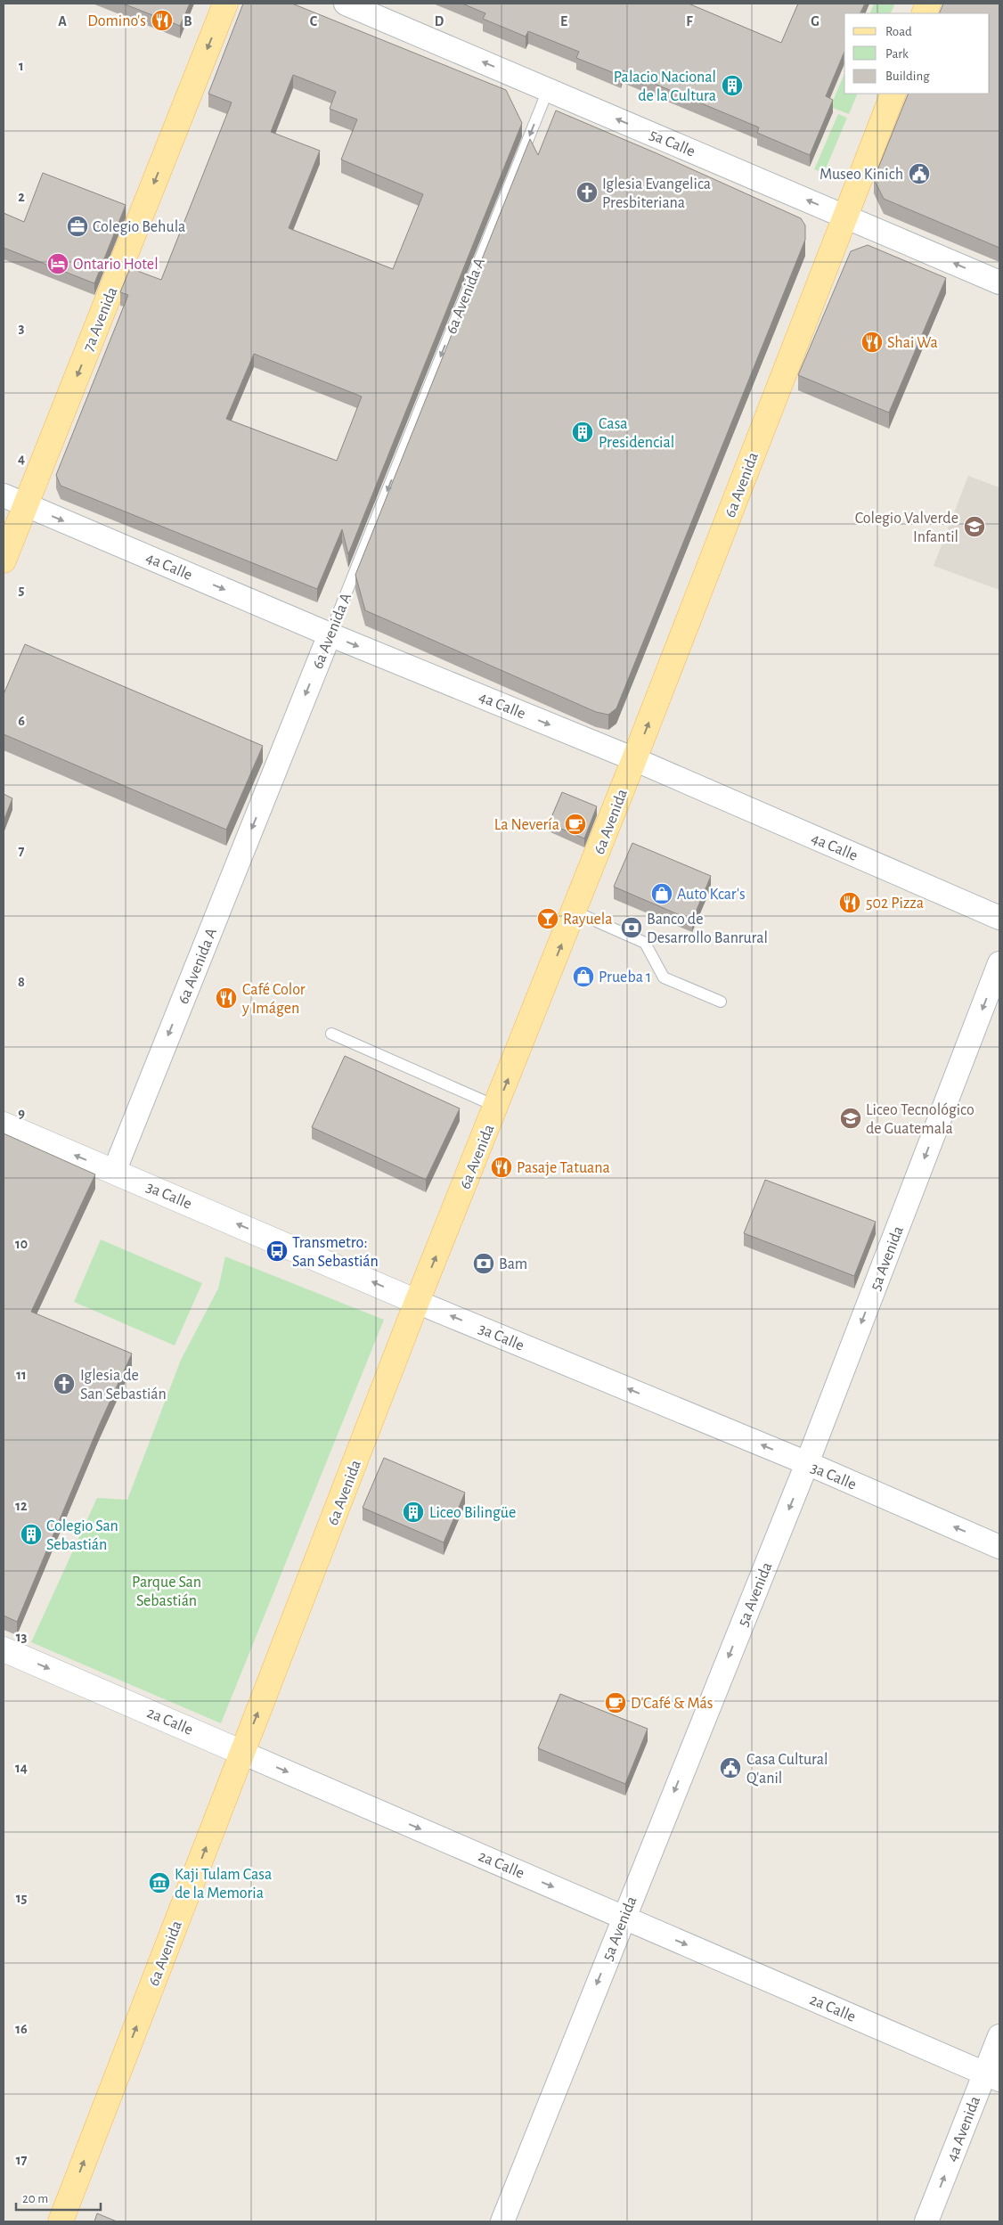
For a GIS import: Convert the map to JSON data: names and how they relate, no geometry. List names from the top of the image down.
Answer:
{
  "streets": {
    "main road": ["7a Avenida", "6a Avenida"],
    "street": [
      "5a Calle",
      "6a Avenida A",
      "4a Calle",
      "3a Calle",
      "5a Avenida",
      "2a Calle",
      "4a Avenida"
    ]
  },
  "crossings": [
    ["5a Calle", "6a Avenida A"],
    ["5a Calle", "6a Avenida"],
    ["6a Avenida A", "4a Calle"],
    ["6a Avenida A", "3a Calle"],
    ["7a Avenida", "4a Calle"],
    ["6a Avenida", "4a Calle"],
    ["6a Avenida", "3a Calle"],
    ["6a Avenida", "2a Calle"],
    ["3a Calle", "5a Avenida"],
    ["5a Avenida", "2a Calle"],
    ["2a Calle", "4a Avenida"]
  ],
  "one_way": [
    "5a Calle",
    "6a Avenida A",
    "7a Avenida",
    "6a Avenida",
    "4a Calle",
    "3a Calle",
    "5a Avenida",
    "2a Calle",
    "4a Avenida"
  ],
  "parks": ["Parque San Sebastián"],
  "places": {
    "restaurant": [
      "Domino's",
      "Shai Wa",
      "502 Pizza",
      "Café Color y Imágen",
      "Pasaje Tatuana"
    ],
    "building": [
      "Palacio Nacional de la Cultura",
      "Casa Presidencial",
      "Liceo Bilingüe",
      "Colegio San Sebastián"
    ],
    "public building": ["Museo Kinich", "Casa Cultural Q'anil"],
    "church": ["Iglesia Evangelica Presbiteriana", "Iglesia de San Sebastián"],
    "office": ["Colegio Behula"],
    "hotel": ["Ontario Hotel"],
    "school or university": ["Colegio Valverde Infantil", "Liceo Tecnológico de Guatemala"],
    "cafe": ["La Nevería", "D'Café & Más"],
    "shop": ["Auto Kcar's", "Prueba 1"],
    "bar": ["Rayuela"],
    "bank": ["Banco de Desarrollo Banrural", "Bam"],
    "bus stop": ["Transmetro: San Sebastián"],
    "museum": ["Kaji Tulam Casa de la Memoria"]
  },
  "legend": ["Road", "Park", "Building"],
  "scale_bar": "20 m",
  "grid": {
    "columns": [
      "A",
      "B",
      "C",
      "D",
      "E",
      "F",
      "G"
    ],
    "rows": [
      "1",
      "2",
      "3",
      "4",
      "5",
      "6",
      "7",
      "8",
      "9",
      "10",
      "11",
      "12",
      "13",
      "14",
      "15",
      "16",
      "17"
    ]
  }
}
